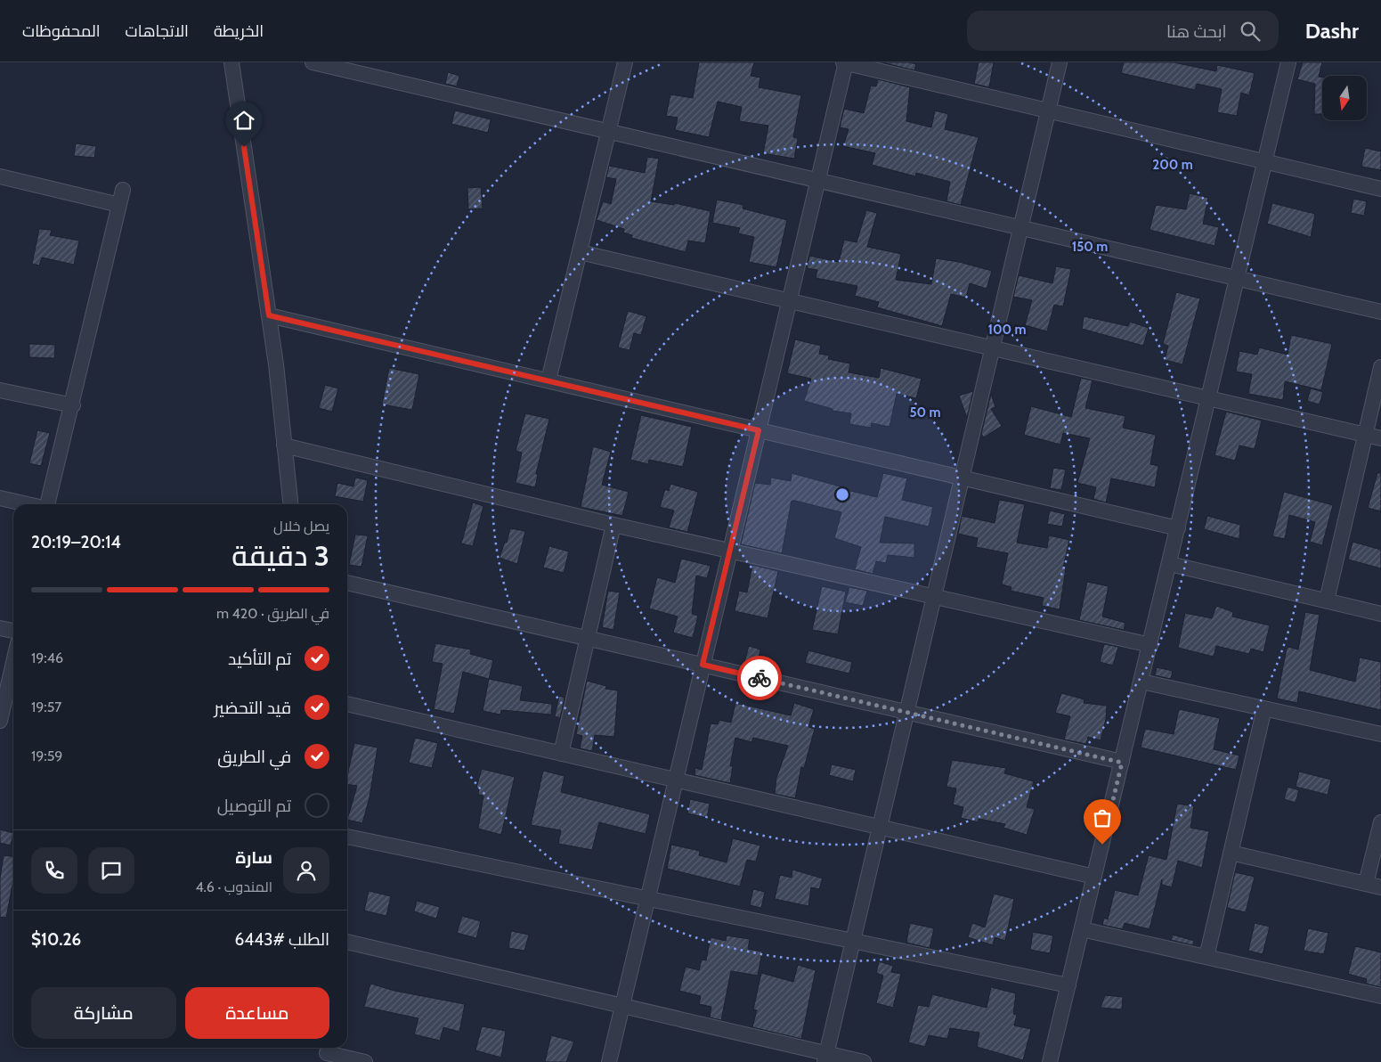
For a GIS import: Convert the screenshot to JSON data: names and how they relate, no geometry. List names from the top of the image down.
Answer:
{
  "north": "bottom",
  "page": {
    "header": "Dashr",
    "search": "ابحث هنا",
    "nav": ["الخريطة", "الاتجاهات", "المحفوظات"],
    "heading": ["3 دقيقة", "يصل خلال", "20:14–20:19"],
    "panel": [
      "سارة",
      "المندوب · 4.6",
      "الطلب #6443",
      "$10.26"
    ],
    "bar": "في الطريق · 420 m",
    "list": [
      ["تم التأكيد", "19:46"],
      ["قيد التحضير", "19:57"],
      ["في الطريق", "19:59"],
      "تم التوصيل"
    ],
    "buttons": ["مساعدة", "مشاركة"]
  },
  "rings": [
    "200 m",
    "150 m",
    "100 m",
    "50 m"
  ]
}
